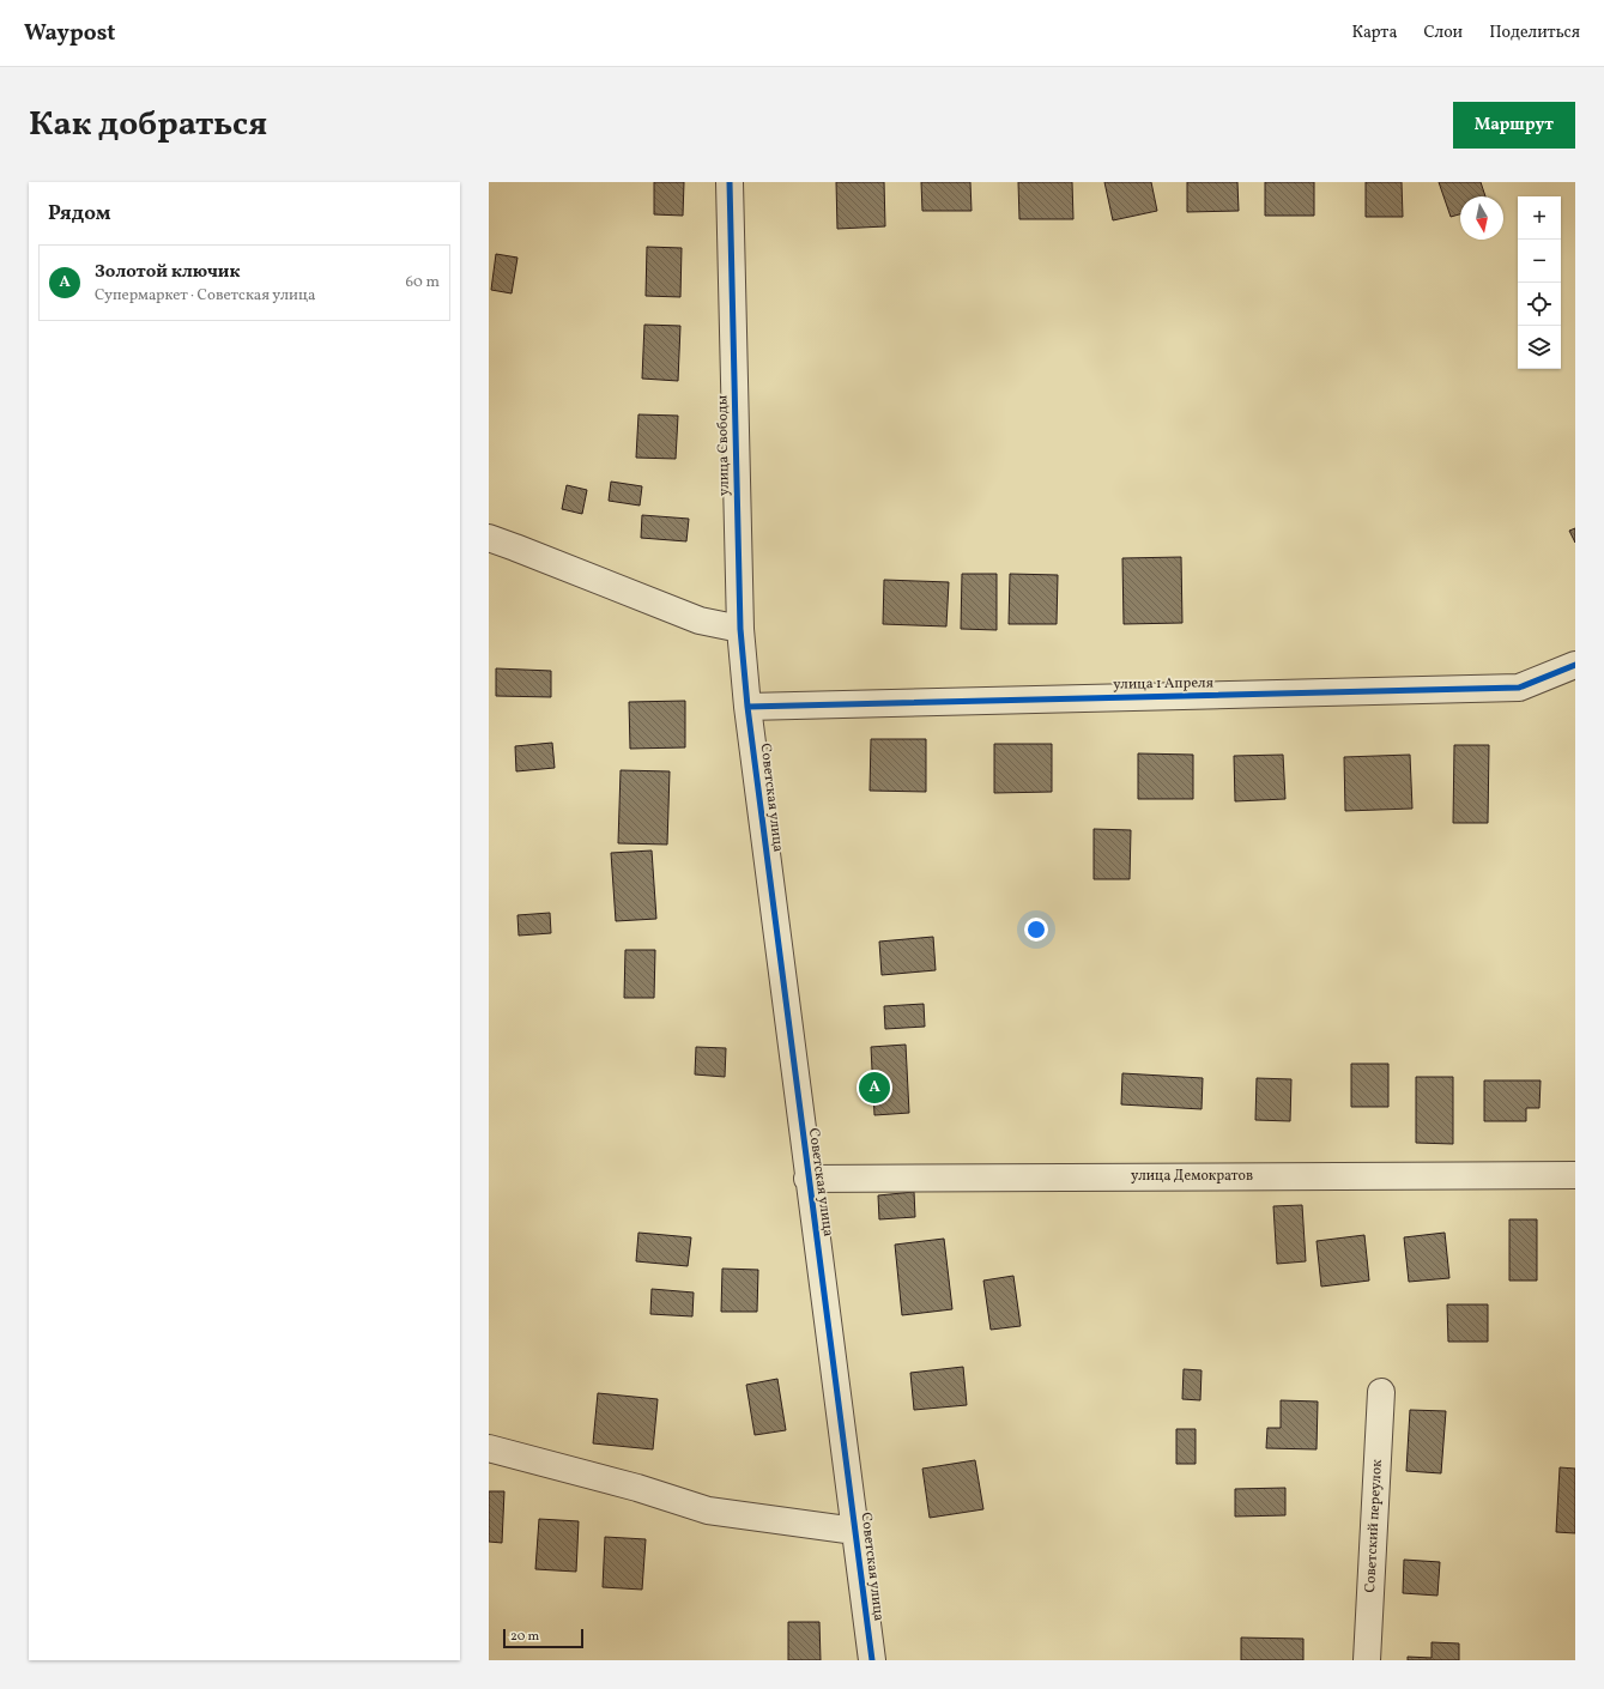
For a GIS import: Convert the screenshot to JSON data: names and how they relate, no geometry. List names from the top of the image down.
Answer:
{
  "streets": {
    "street": [
      "улица Свободы",
      "улица 1 Апреля",
      "Советская улица",
      "улица Демократов",
      "Советский переулок"
    ]
  },
  "crossings": [
    ["улица Свободы", "улица 1 Апреля"],
    ["улица Свободы", "Советская улица"],
    ["улица 1 Апреля", "Советская улица"],
    ["Советская улица", "улица Демократов"]
  ],
  "scale_bar": "20 m",
  "north": "bottom",
  "page": {
    "header": "Waypost",
    "nav": ["Карта", "Слои", "Поделиться"],
    "title": "Как добраться",
    "buttons": "Маршрут",
    "heading": "Рядом",
    "map_buttons": ["+", "−"],
    "list": [
      {
        "mark": "A",
        "name": "Золотой ключик",
        "note": "Супермаркет · Советская улица",
        "value": "60 m"
      }
    ],
    "pins": "A",
    "scale": "20 m"
  }
}
